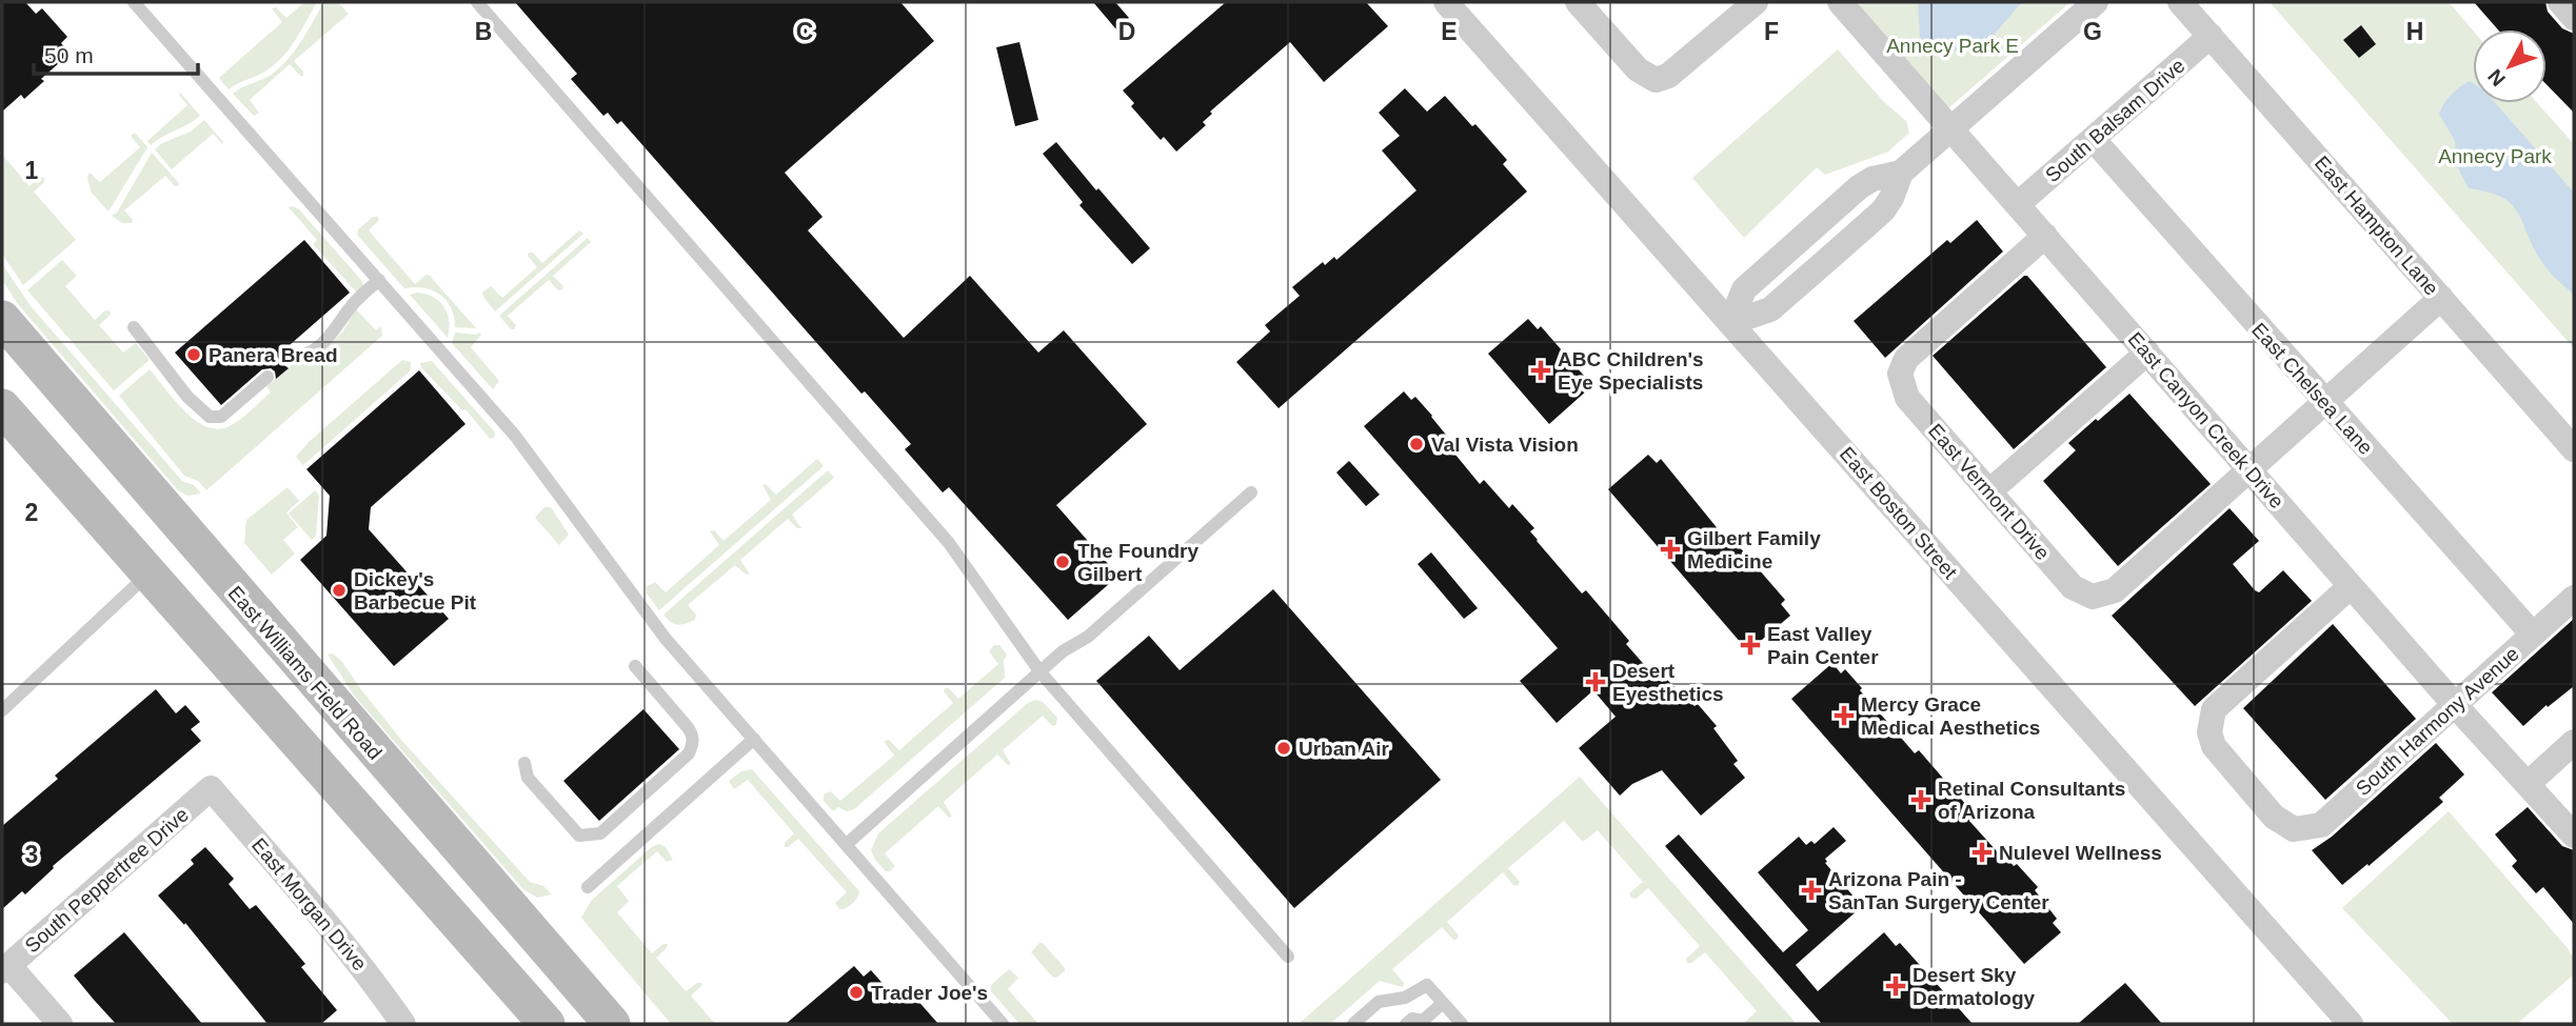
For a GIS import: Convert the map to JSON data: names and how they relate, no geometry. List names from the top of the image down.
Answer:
{
  "streets": {
    "main road": ["East Williams Field Road"],
    "street": [
      "South Balsam Drive",
      "East Hampton Lane",
      "East Chelsea Lane",
      "East Canyon Creek Drive",
      "East Vermont Drive",
      "East Boston Street",
      "South Harmony Avenue",
      "South Peppertree Drive",
      "East Morgan Drive"
    ]
  },
  "crossings": [
    ["South Balsam Drive", "East Hampton Lane"],
    ["South Balsam Drive", "East Chelsea Lane"],
    ["South Balsam Drive", "East Canyon Creek Drive"],
    ["East Chelsea Lane", "South Harmony Avenue"],
    ["East Canyon Creek Drive", "East Vermont Drive"],
    ["East Canyon Creek Drive", "South Harmony Avenue"],
    ["South Peppertree Drive", "East Morgan Drive"]
  ],
  "parks": ["Annecy Park E", "Annecy Park"],
  "places": {
    "other": [
      "Panera Bread",
      "Val Vista Vision",
      "The Foundry Gilbert",
      "Dickey's Barbecue Pit",
      "Urban Air",
      "Trader Joe's"
    ],
    "health": [
      "ABC Children's Eye Specialists",
      "Gilbert Family Medicine",
      "East Valley Pain Center",
      "Desert Eyesthetics",
      "Mercy Grace Medical Aesthetics",
      "Retinal Consultants of Arizona",
      "Nulevel Wellness",
      "Arizona Pain - SanTan Surgery Center",
      "Desert Sky Dermatology"
    ]
  },
  "scale_bar": "50 m",
  "north": "bottom left",
  "grid": {
    "columns": [
      "B",
      "C",
      "D",
      "E",
      "F",
      "G",
      "H"
    ],
    "rows": ["1", "2", "3"]
  }
}
